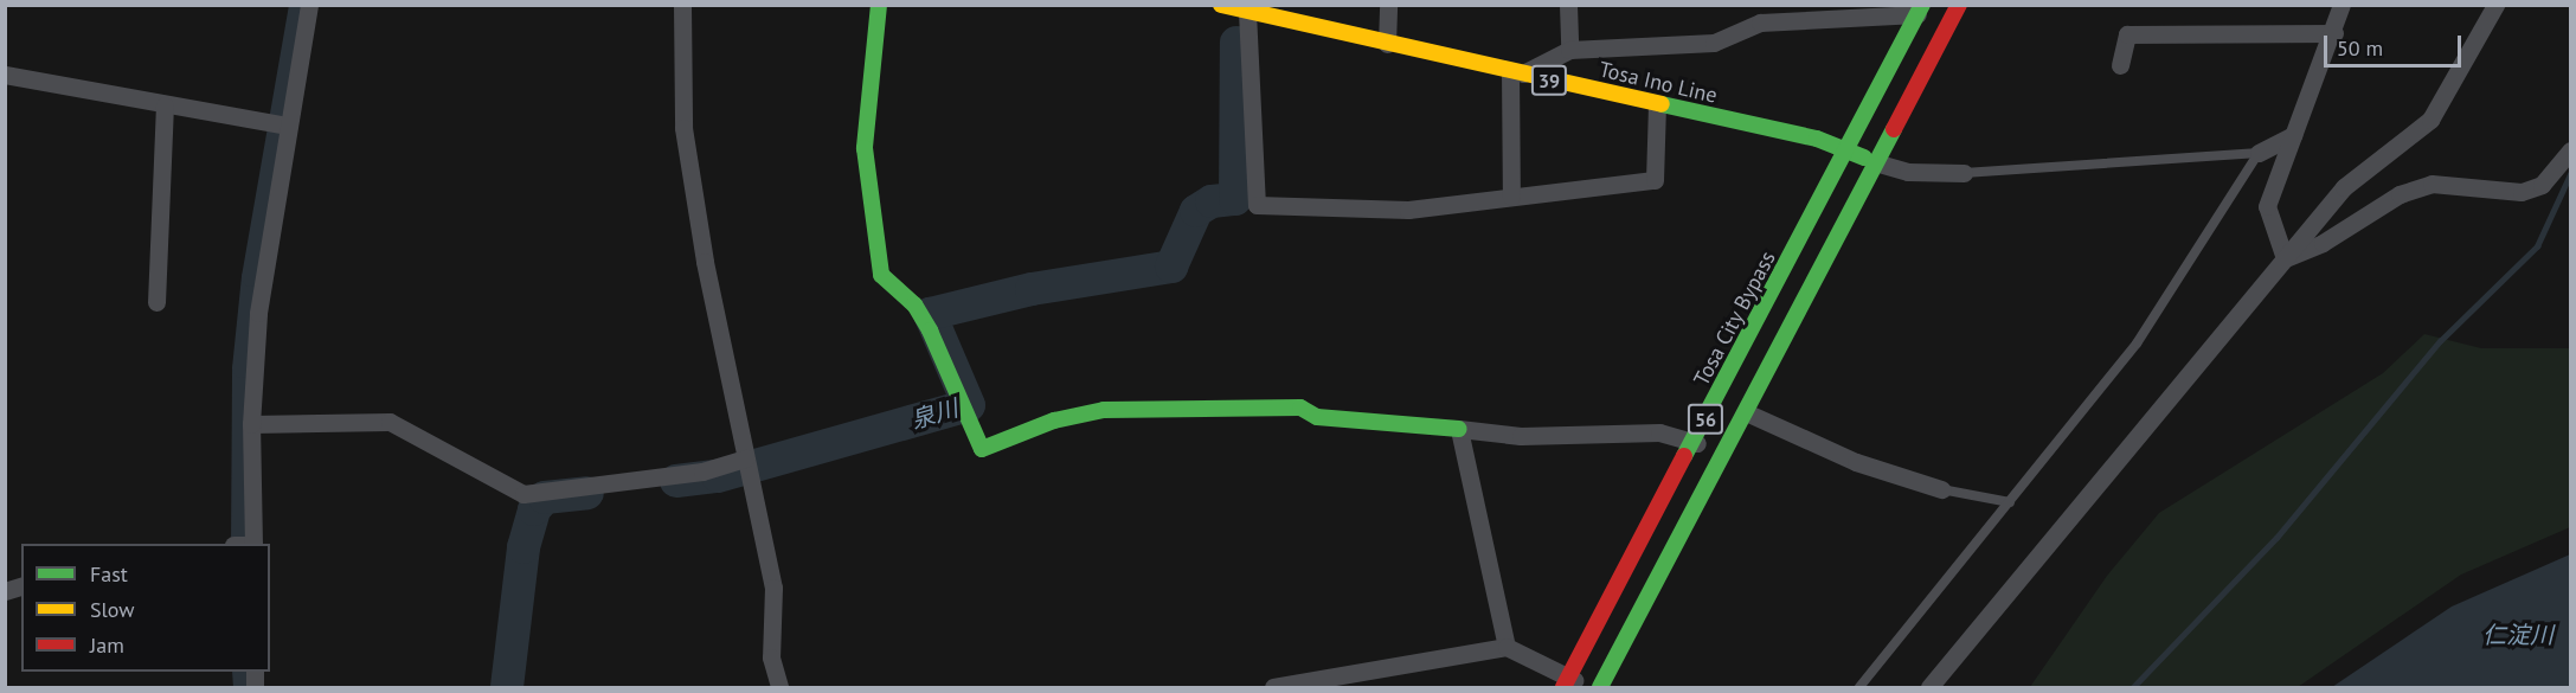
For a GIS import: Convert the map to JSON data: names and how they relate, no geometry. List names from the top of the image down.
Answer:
{
  "streets": {
    "main road": [
      "39",
      "Tosa Ino Line",
      "Tosa City Bypass",
      "56"
    ]
  },
  "crossings": [
    ["Tosa Ino Line", "Tosa City Bypass"],
    ["Tosa Ino Line", "56"]
  ],
  "water": ["泉川", "仁淀川"],
  "legend": ["Fast", "Slow", "Jam"],
  "scale_bar": "50 m"
}
